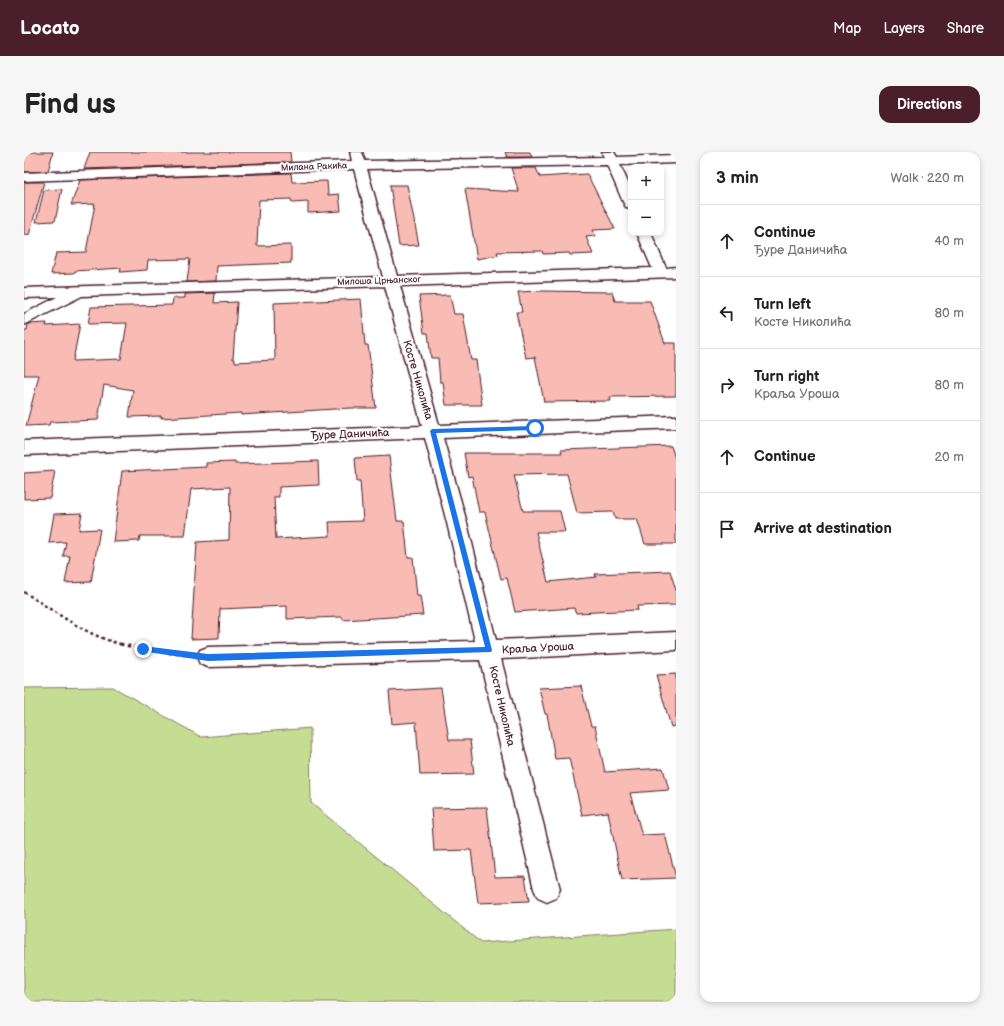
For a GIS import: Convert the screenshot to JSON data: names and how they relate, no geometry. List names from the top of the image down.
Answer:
{
  "streets": {
    "street": [
      "Милана Ракића",
      "Милоша Црњанског",
      "Косте Николића",
      "Ђуре Даничића",
      "Краља Уроша"
    ]
  },
  "crossings": [
    ["Милана Ракића", "Косте Николића"],
    ["Милоша Црњанског", "Косте Николића"],
    ["Косте Николића", "Ђуре Даничића"],
    ["Косте Николића", "Краља Уроша"]
  ],
  "page": {
    "header": "Locato",
    "nav": ["Map", "Layers", "Share"],
    "buttons": "Directions",
    "title": "Find us",
    "heading": ["3 min", "Walk · 220 m"],
    "map_buttons": ["+", "−"],
    "list": [
      ["Continue", "Ђуре Даничића", "40 m"],
      ["Turn left", "Косте Николића", "80 m"],
      ["Turn right", "Краља Уроша", "80 m"],
      ["Continue", "20 m"],
      "Arrive at destination"
    ]
  }
}
